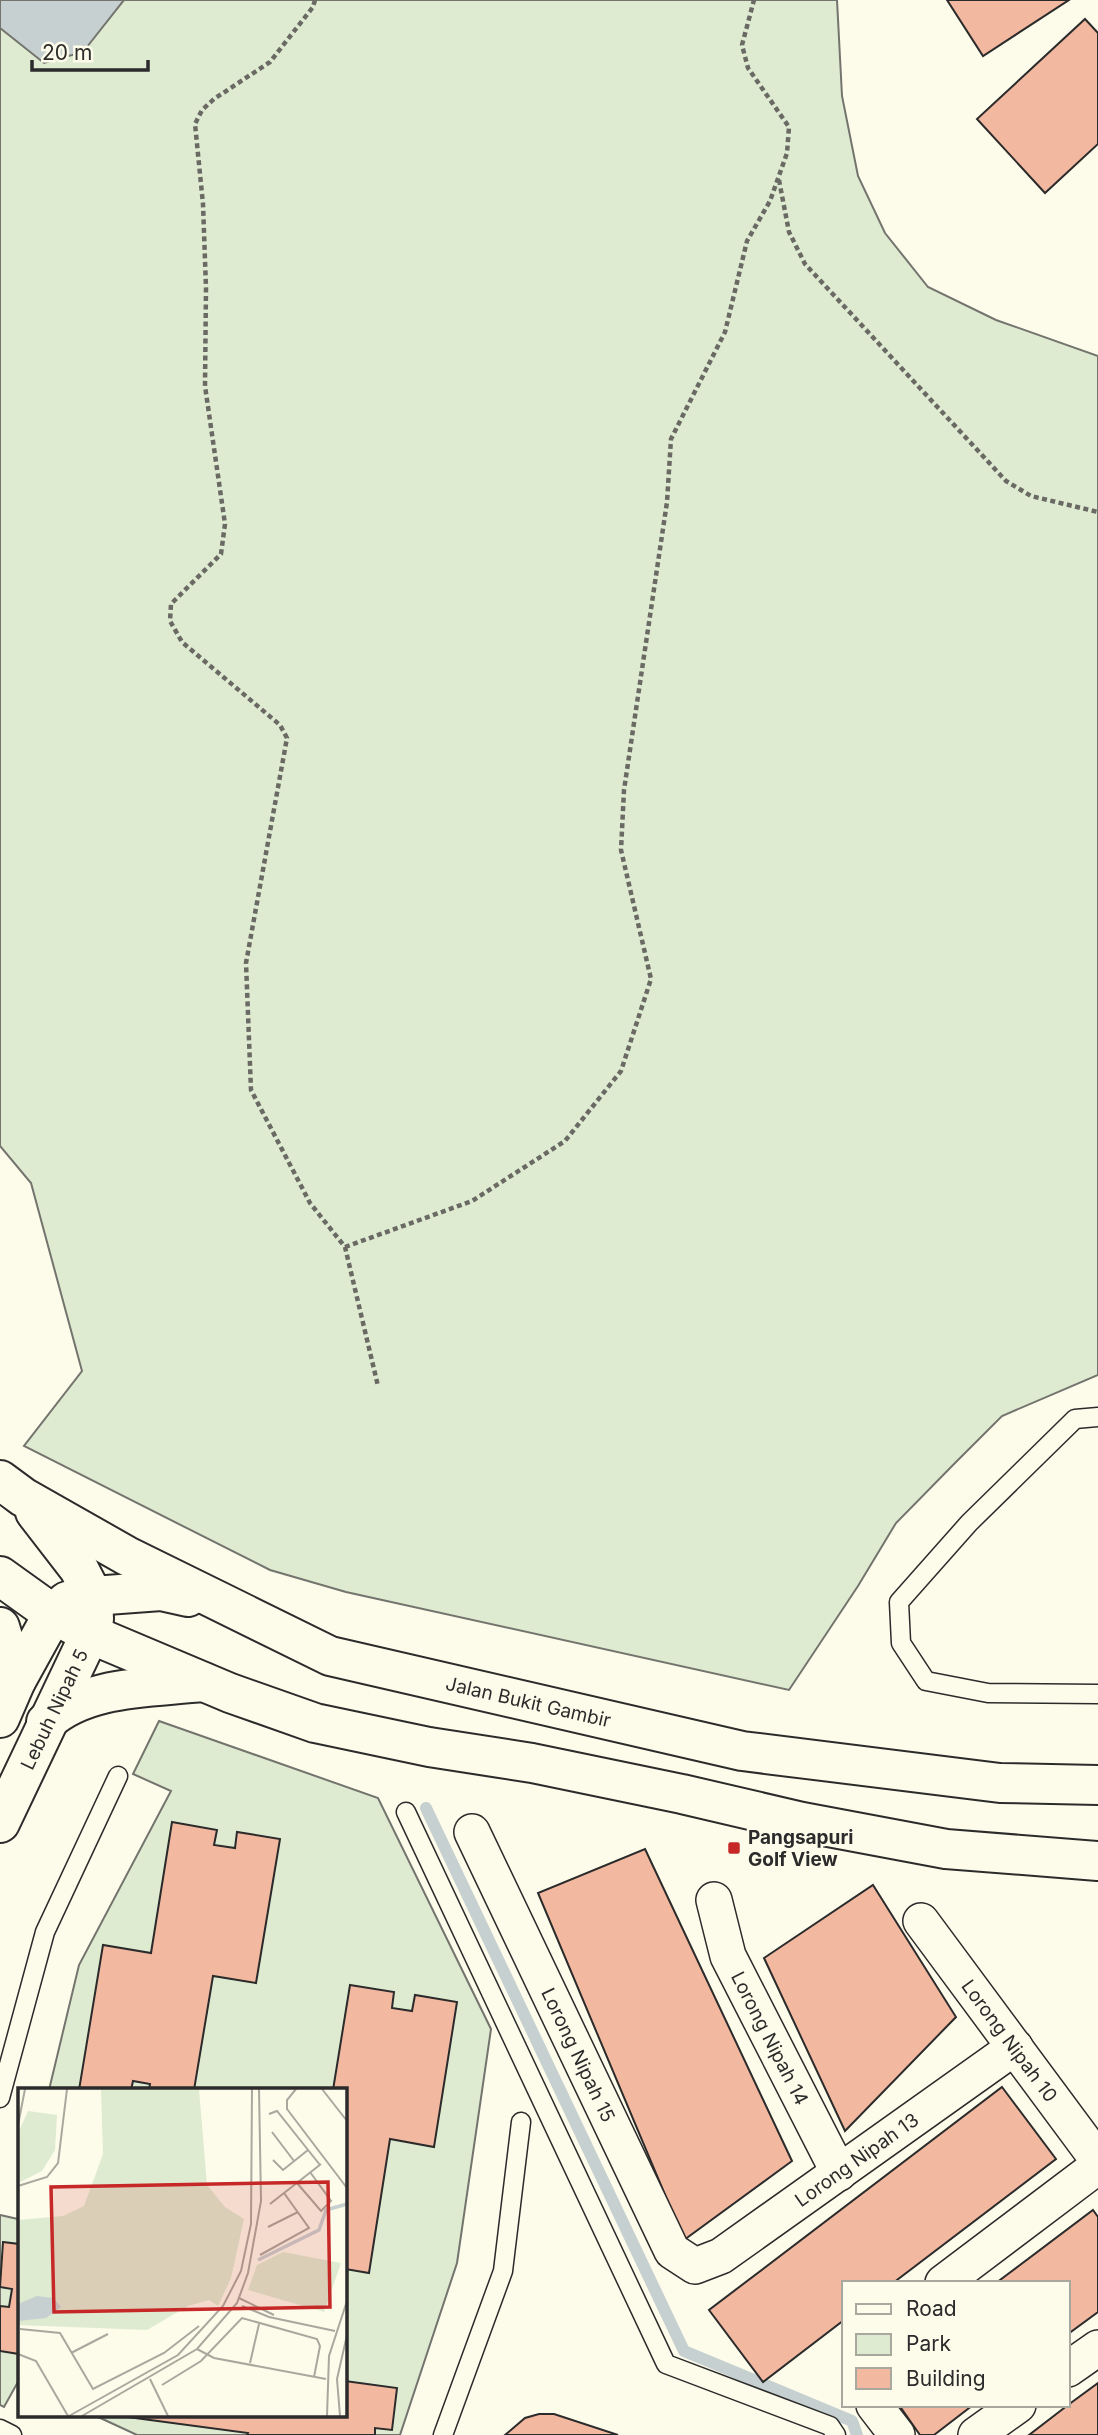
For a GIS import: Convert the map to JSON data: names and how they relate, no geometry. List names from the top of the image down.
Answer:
{
  "streets": {
    "main road": ["Jalan Bukit Gambir", "Lebuh Nipah 5"],
    "street": [
      "Lorong Nipah 14",
      "Lorong Nipah 10",
      "Lorong Nipah 15",
      "Lorong Nipah 13"
    ]
  },
  "crossings": [
    ["Lorong Nipah 14", "Lorong Nipah 13"],
    ["Lorong Nipah 10", "Lorong Nipah 13"],
    ["Lorong Nipah 15", "Lorong Nipah 13"]
  ],
  "places": {
    "transit": ["Pangsapuri Golf View"]
  },
  "legend": ["Road", "Park", "Building"],
  "scale_bar": "20 m"
}
